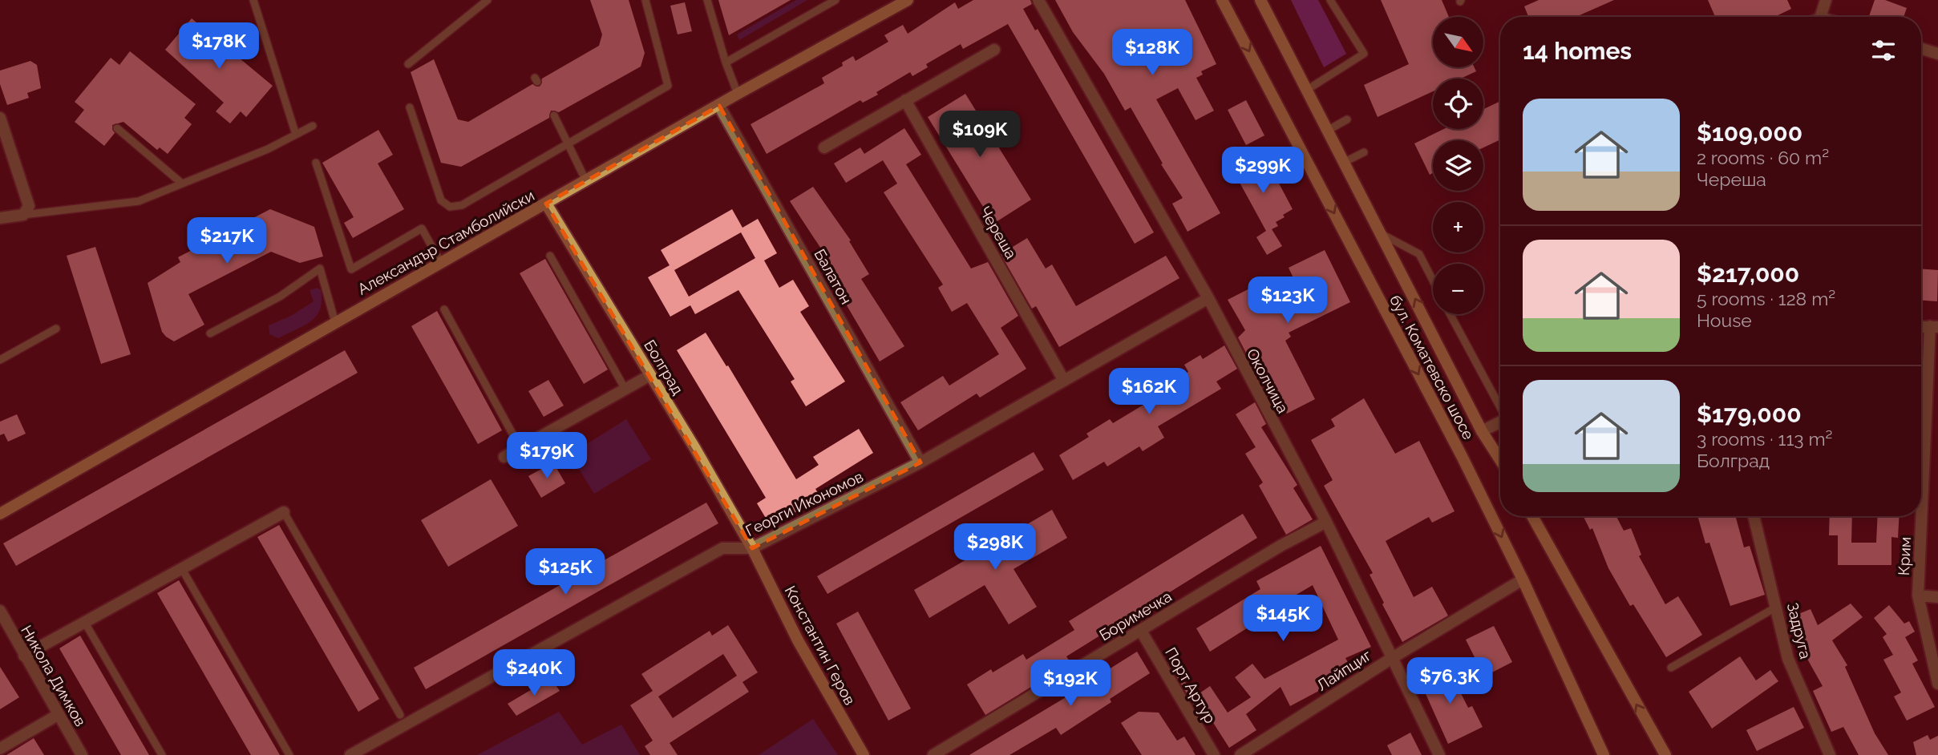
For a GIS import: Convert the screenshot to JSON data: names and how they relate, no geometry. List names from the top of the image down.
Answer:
{
  "streets": {
    "street": [
      "Череша",
      "Александър Стамболийски",
      "Балатон",
      "Болград",
      "бул. Коматевско шосе",
      "Околчица",
      "Георги Икономов",
      "Крим",
      "Боримечка",
      "Задруга",
      "Константин Геров",
      "Лайпциг",
      "Никола Димков",
      "Порт Артур"
    ]
  },
  "crossings": [
    ["Череша", "Георги Икономов"],
    ["Александър Стамболийски", "Балатон"],
    ["Александър Стамболийски", "Болград"],
    ["Балатон", "Георги Икономов"],
    ["Болград", "Георги Икономов"],
    ["Болград", "Константин Геров"],
    ["бул. Коматевско шосе", "Лайпциг"],
    ["Околчица", "Георги Икономов"],
    ["Околчица", "Боримечка"],
    ["Околчица", "Лайпциг"],
    ["Георги Икономов", "Константин Геров"],
    ["Боримечка", "Порт Артур"]
  ],
  "north": "bottom right",
  "page": {
    "map_buttons": ["+", "−"],
    "heading": "14 homes",
    "price": [
      "$178K",
      "$128K",
      "$109K",
      "$299K",
      "$217K",
      "$123K",
      "$162K",
      "$179K",
      "$298K",
      "$125K",
      "$145K",
      "$240K",
      "$76.3K",
      "$192K"
    ],
    "list": [
      {
        "name": "$109,000",
        "note": "2 rooms · 60 m² · Череша"
      },
      {
        "name": "$217,000",
        "note": "5 rooms · 128 m² · House"
      },
      {
        "name": "$179,000",
        "note": "3 rooms · 113 m² · Болград"
      }
    ]
  }
}
